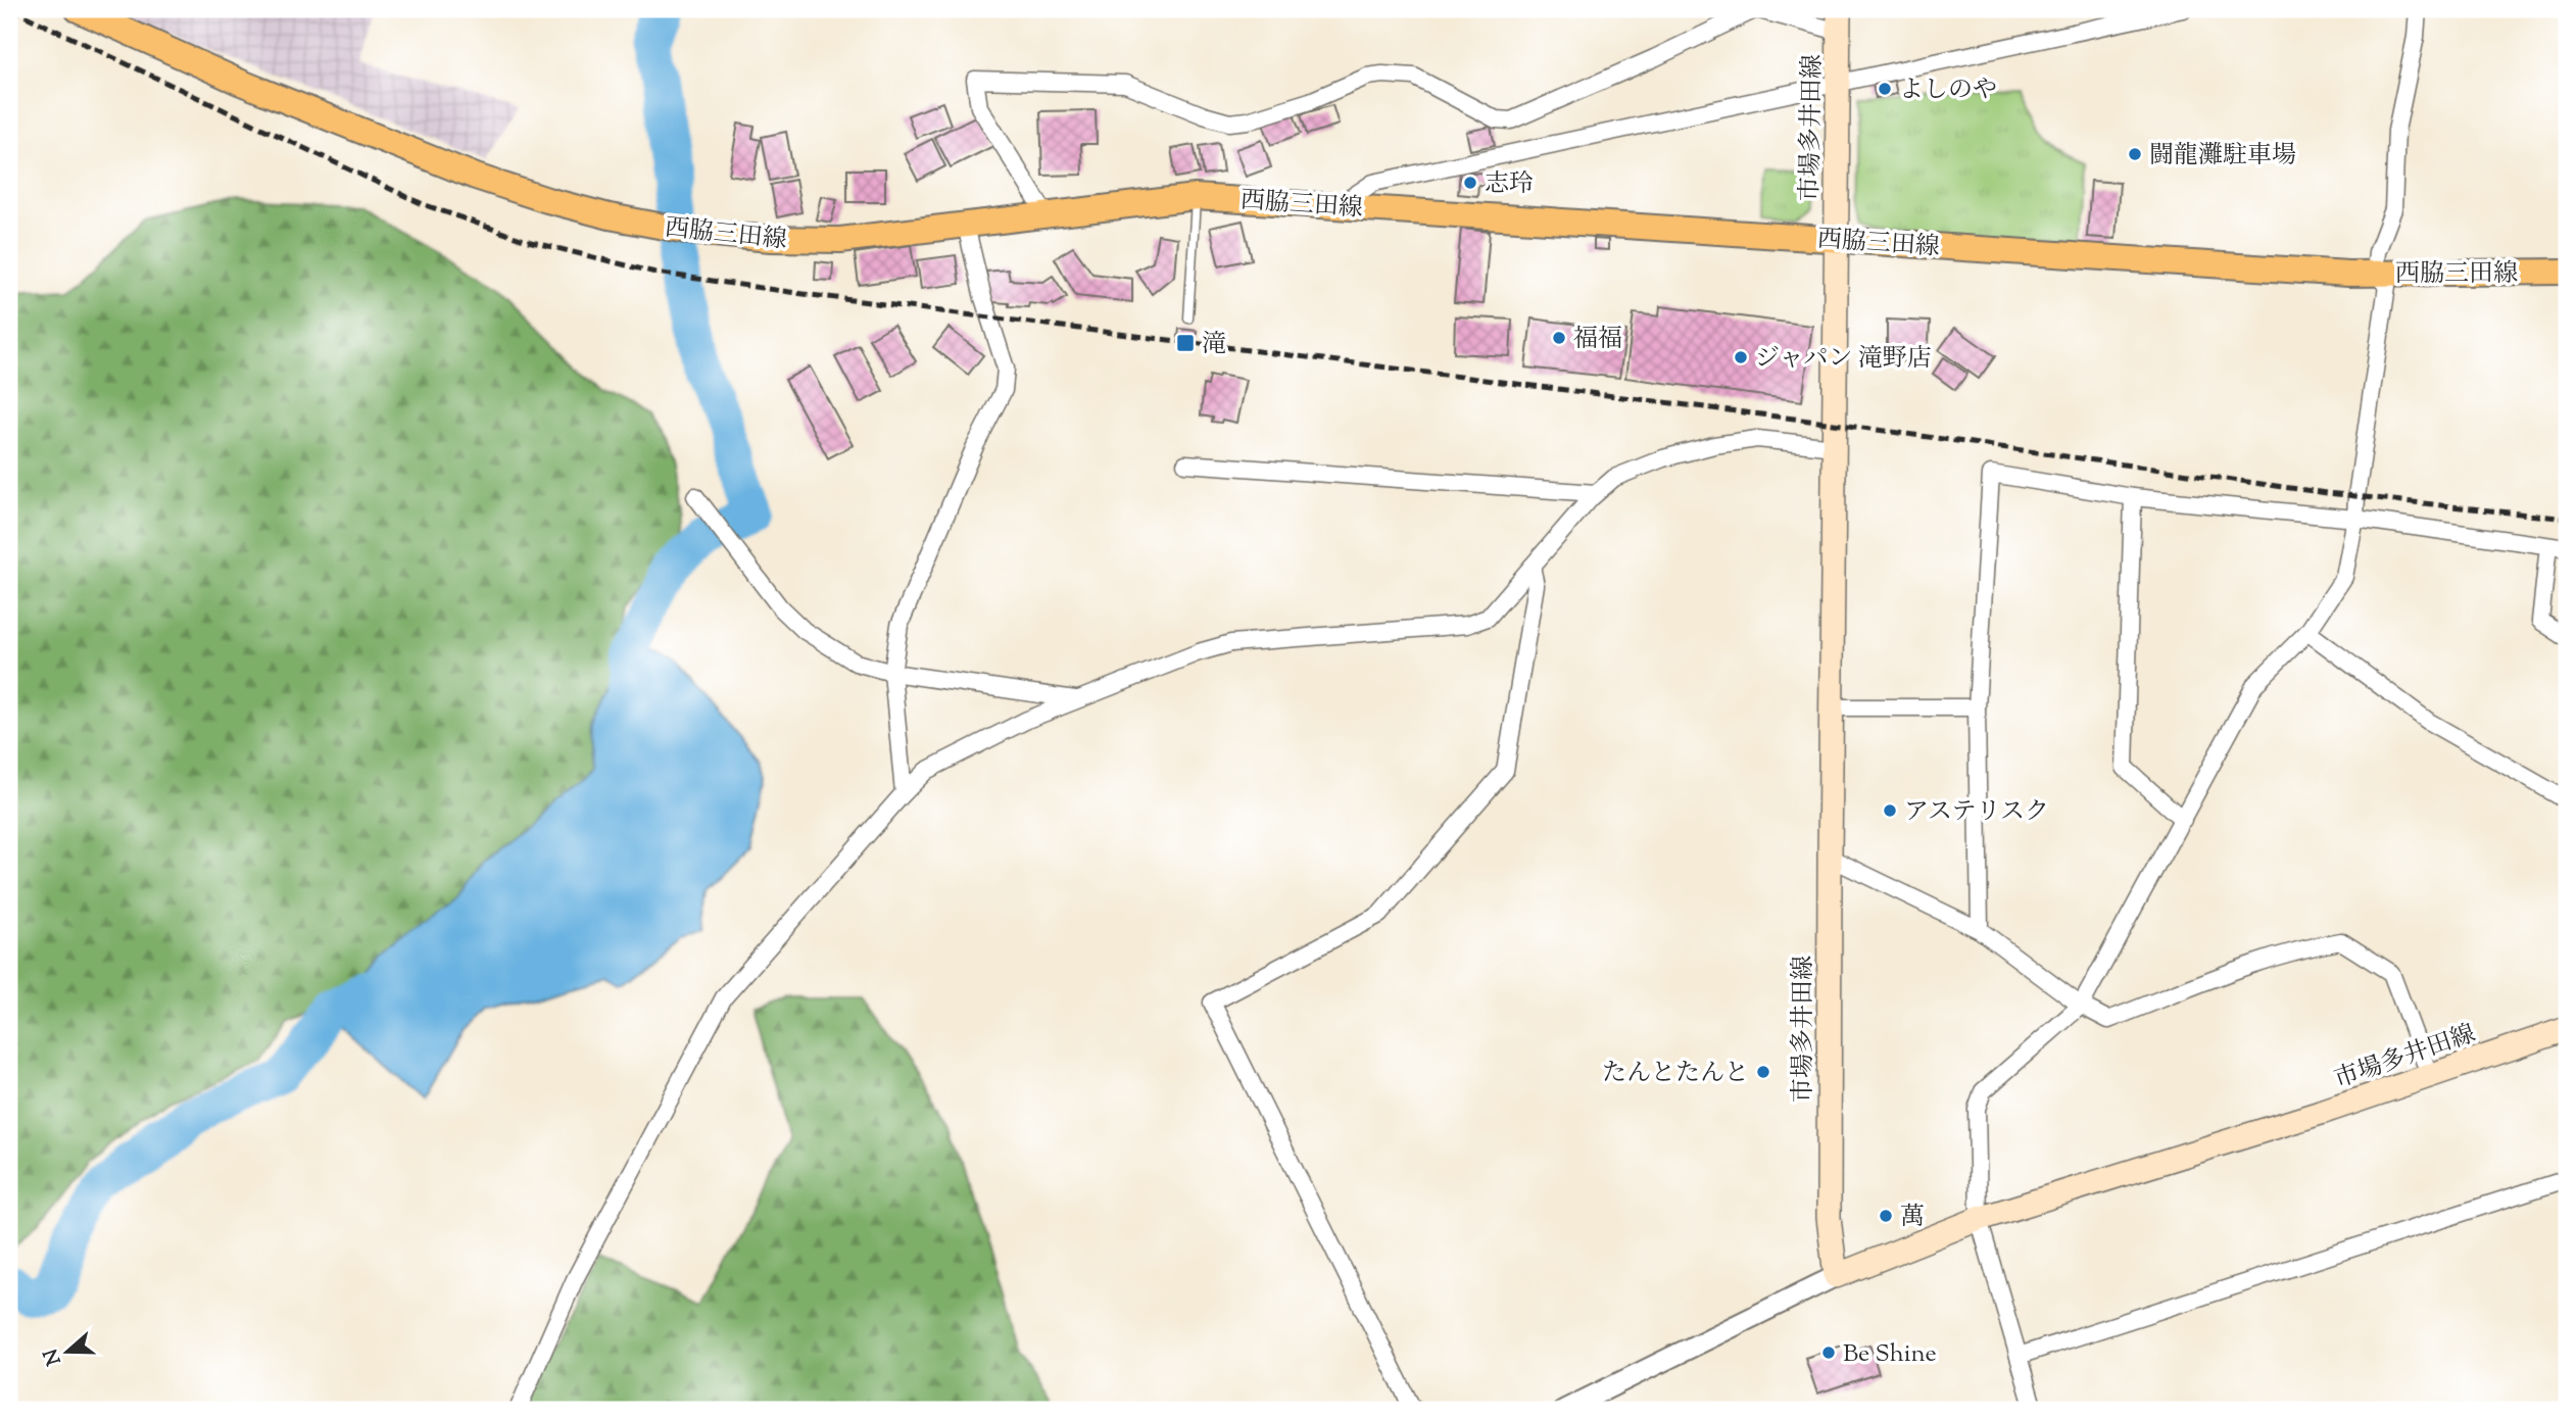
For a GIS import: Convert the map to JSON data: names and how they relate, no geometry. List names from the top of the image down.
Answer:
{
  "streets": {
    "main road": ["市場多井田線", "西脇三田線"]
  },
  "crossings": [
    ["市場多井田線", "西脇三田線"]
  ],
  "places": {
    "other": [
      "よしのや",
      "闘龍灘駐車場",
      "志玲",
      "福福",
      "ジャパン 滝野店",
      "アステリスク",
      "たんとたんと",
      "萬",
      "Be Shine"
    ],
    "transit": ["滝"]
  },
  "north": "left"
}
